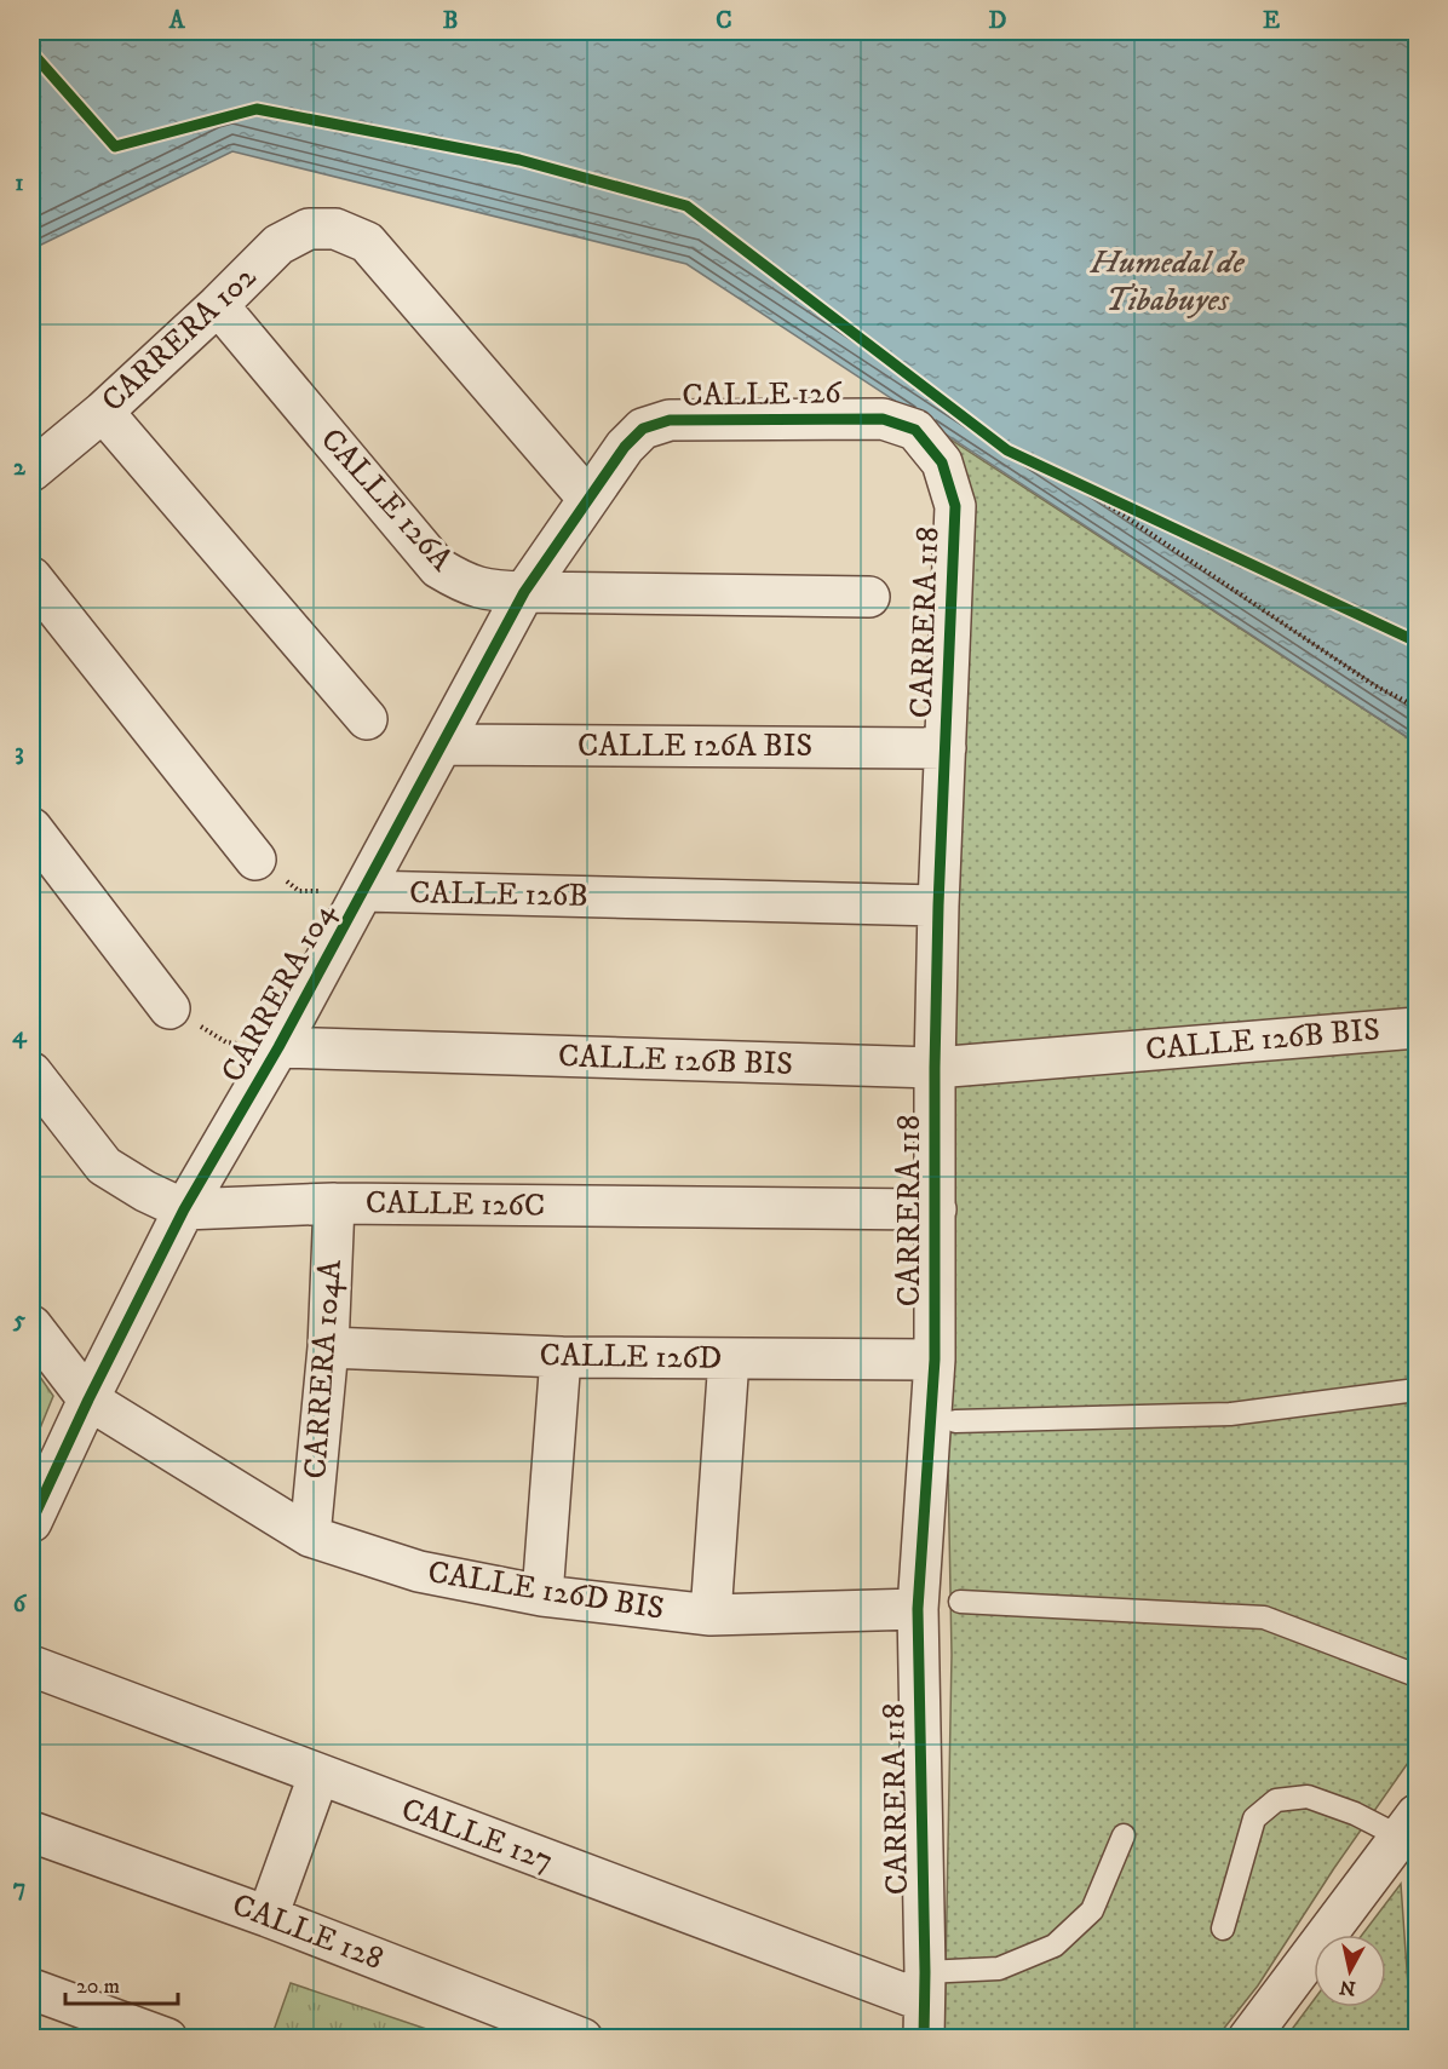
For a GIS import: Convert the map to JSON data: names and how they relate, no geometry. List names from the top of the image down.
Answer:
{
  "streets": {
    "street": [
      "CARRERA 102",
      "CALLE 126",
      "CALLE 126A",
      "CARRERA 118",
      "CALLE 126A BIS",
      "CALLE 126B",
      "CARRERA 104",
      "CALLE 126B BIS",
      "CALLE 126C",
      "CALLE 126D",
      "CARRERA 104A",
      "CALLE 126D BIS",
      "CALLE 127",
      "CALLE 128"
    ]
  },
  "crossings": [
    ["CARRERA 102", "CALLE 126"],
    ["CARRERA 102", "CALLE 126A"],
    ["CARRERA 102", "CARRERA 104"],
    ["CALLE 126", "CARRERA 118"],
    ["CALLE 126", "CARRERA 104"],
    ["CALLE 126A", "CARRERA 104"],
    ["CARRERA 118", "CALLE 126A BIS"],
    ["CARRERA 118", "CALLE 126B"],
    ["CARRERA 118", "CALLE 126B BIS"],
    ["CARRERA 118", "CALLE 126C"],
    ["CARRERA 118", "CALLE 126D"],
    ["CARRERA 118", "CALLE 126D BIS"],
    ["CARRERA 118", "CALLE 127"],
    ["CALLE 126A BIS", "CARRERA 104"],
    ["CALLE 126B", "CARRERA 104"],
    ["CARRERA 104", "CALLE 126B BIS"],
    ["CARRERA 104", "CALLE 126C"],
    ["CARRERA 104", "CALLE 126D BIS"],
    ["CALLE 126C", "CARRERA 104A"],
    ["CALLE 126D", "CARRERA 104A"],
    ["CARRERA 104A", "CALLE 126D BIS"]
  ],
  "water": ["Humedal de Tibabuyes"],
  "scale_bar": "20 m",
  "north": "bottom",
  "grid": {
    "columns": [
      "A",
      "B",
      "C",
      "D",
      "E"
    ],
    "rows": [
      "1",
      "2",
      "3",
      "4",
      "5",
      "6",
      "7"
    ]
  }
}
